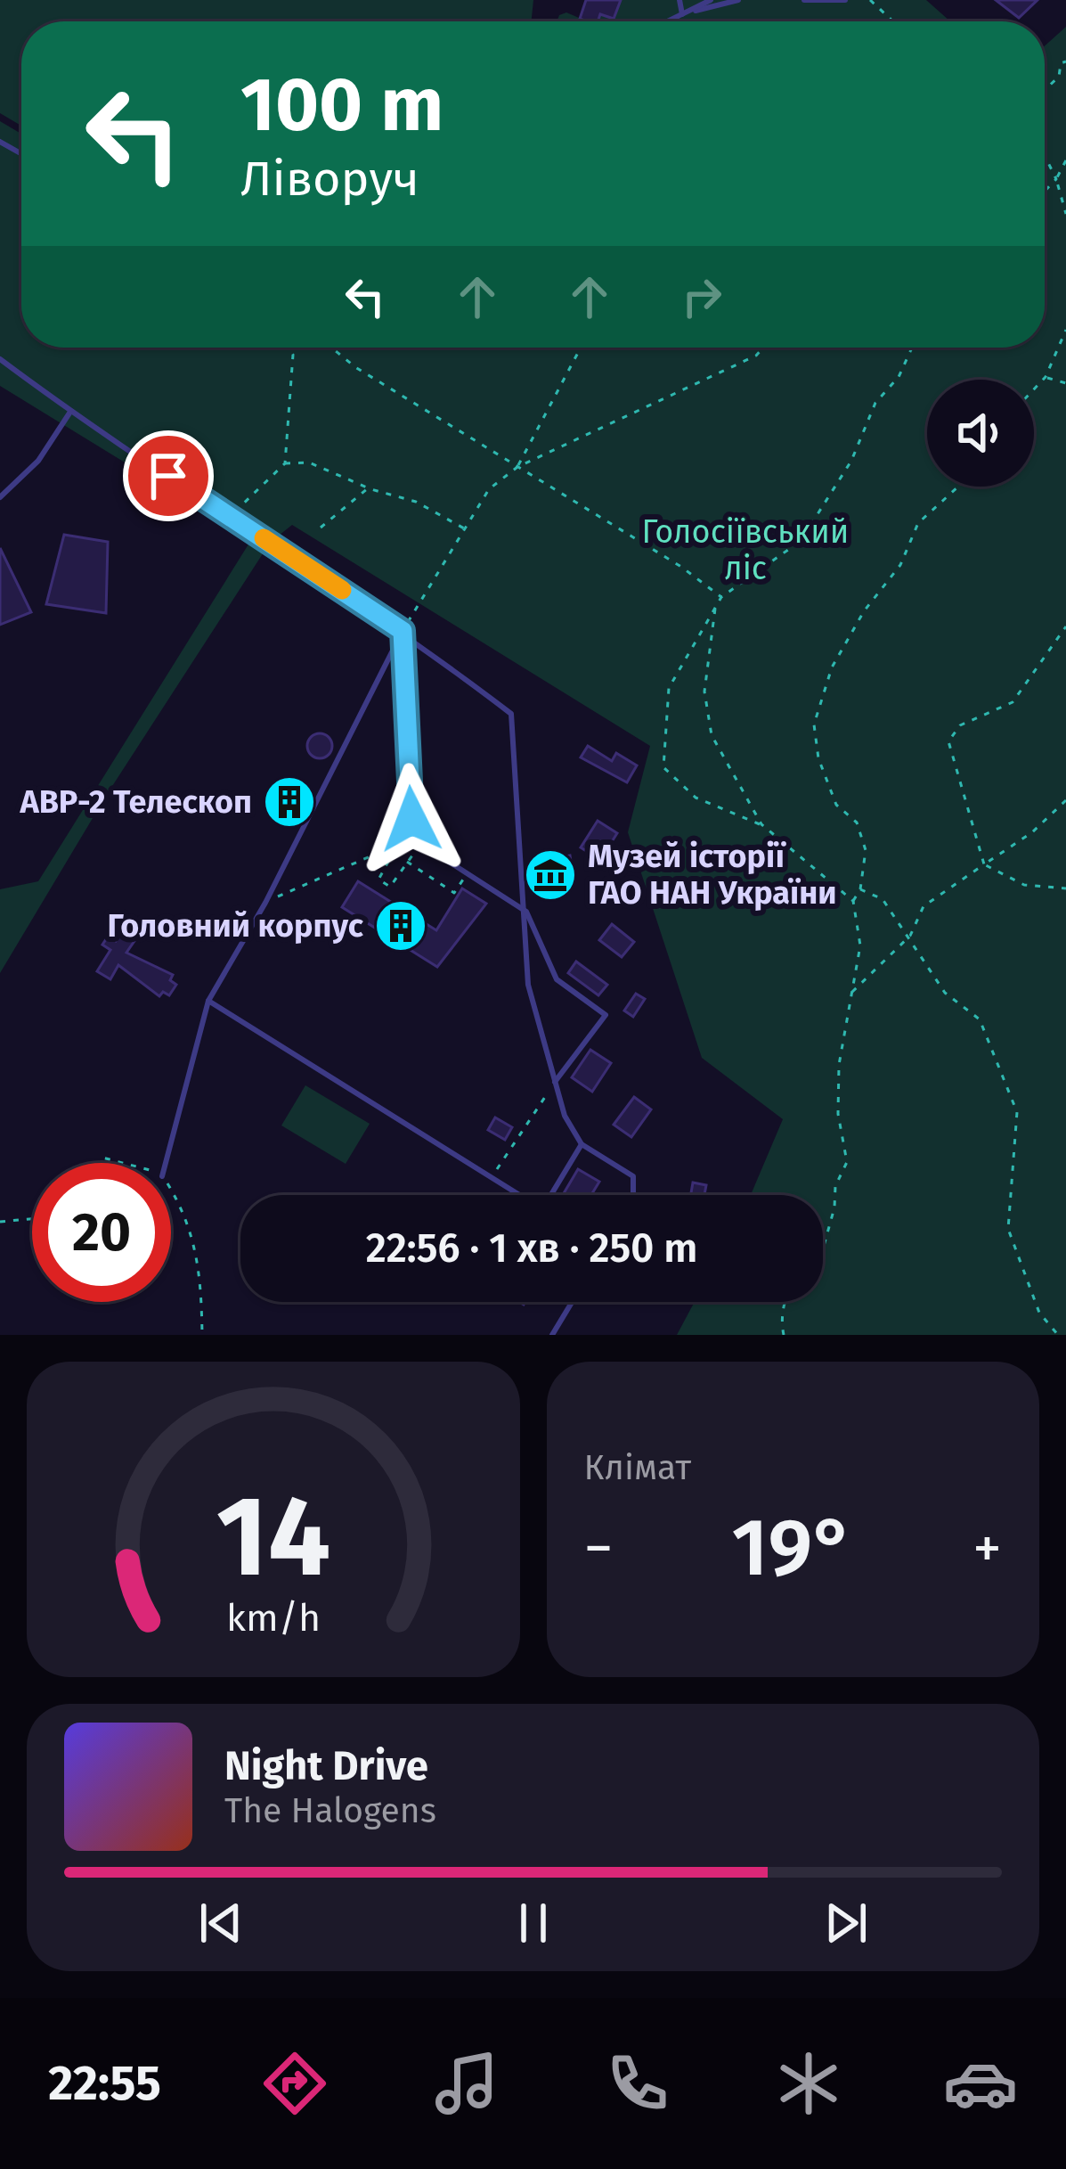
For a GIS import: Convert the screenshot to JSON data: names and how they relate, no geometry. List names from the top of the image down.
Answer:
{
  "parks": ["Голосіївський ліс"],
  "places": {
    "building": ["АВР-2 Телескоп", "Головний корпус"],
    "museum": ["Музей історії ГАО НАН України"]
  },
  "page": {
    "turn": ["100 m", "Ліворуч"],
    "limit": "20",
    "trip": "22:56 · 1 хв · 250 m",
    "tile": "Клімат",
    "heat": ["−", "19°", "+"],
    "song": ["Night Drive", "The Halogens"],
    "tabs": "22:55",
    "gauge": ["14", "km/h"]
  }
}
